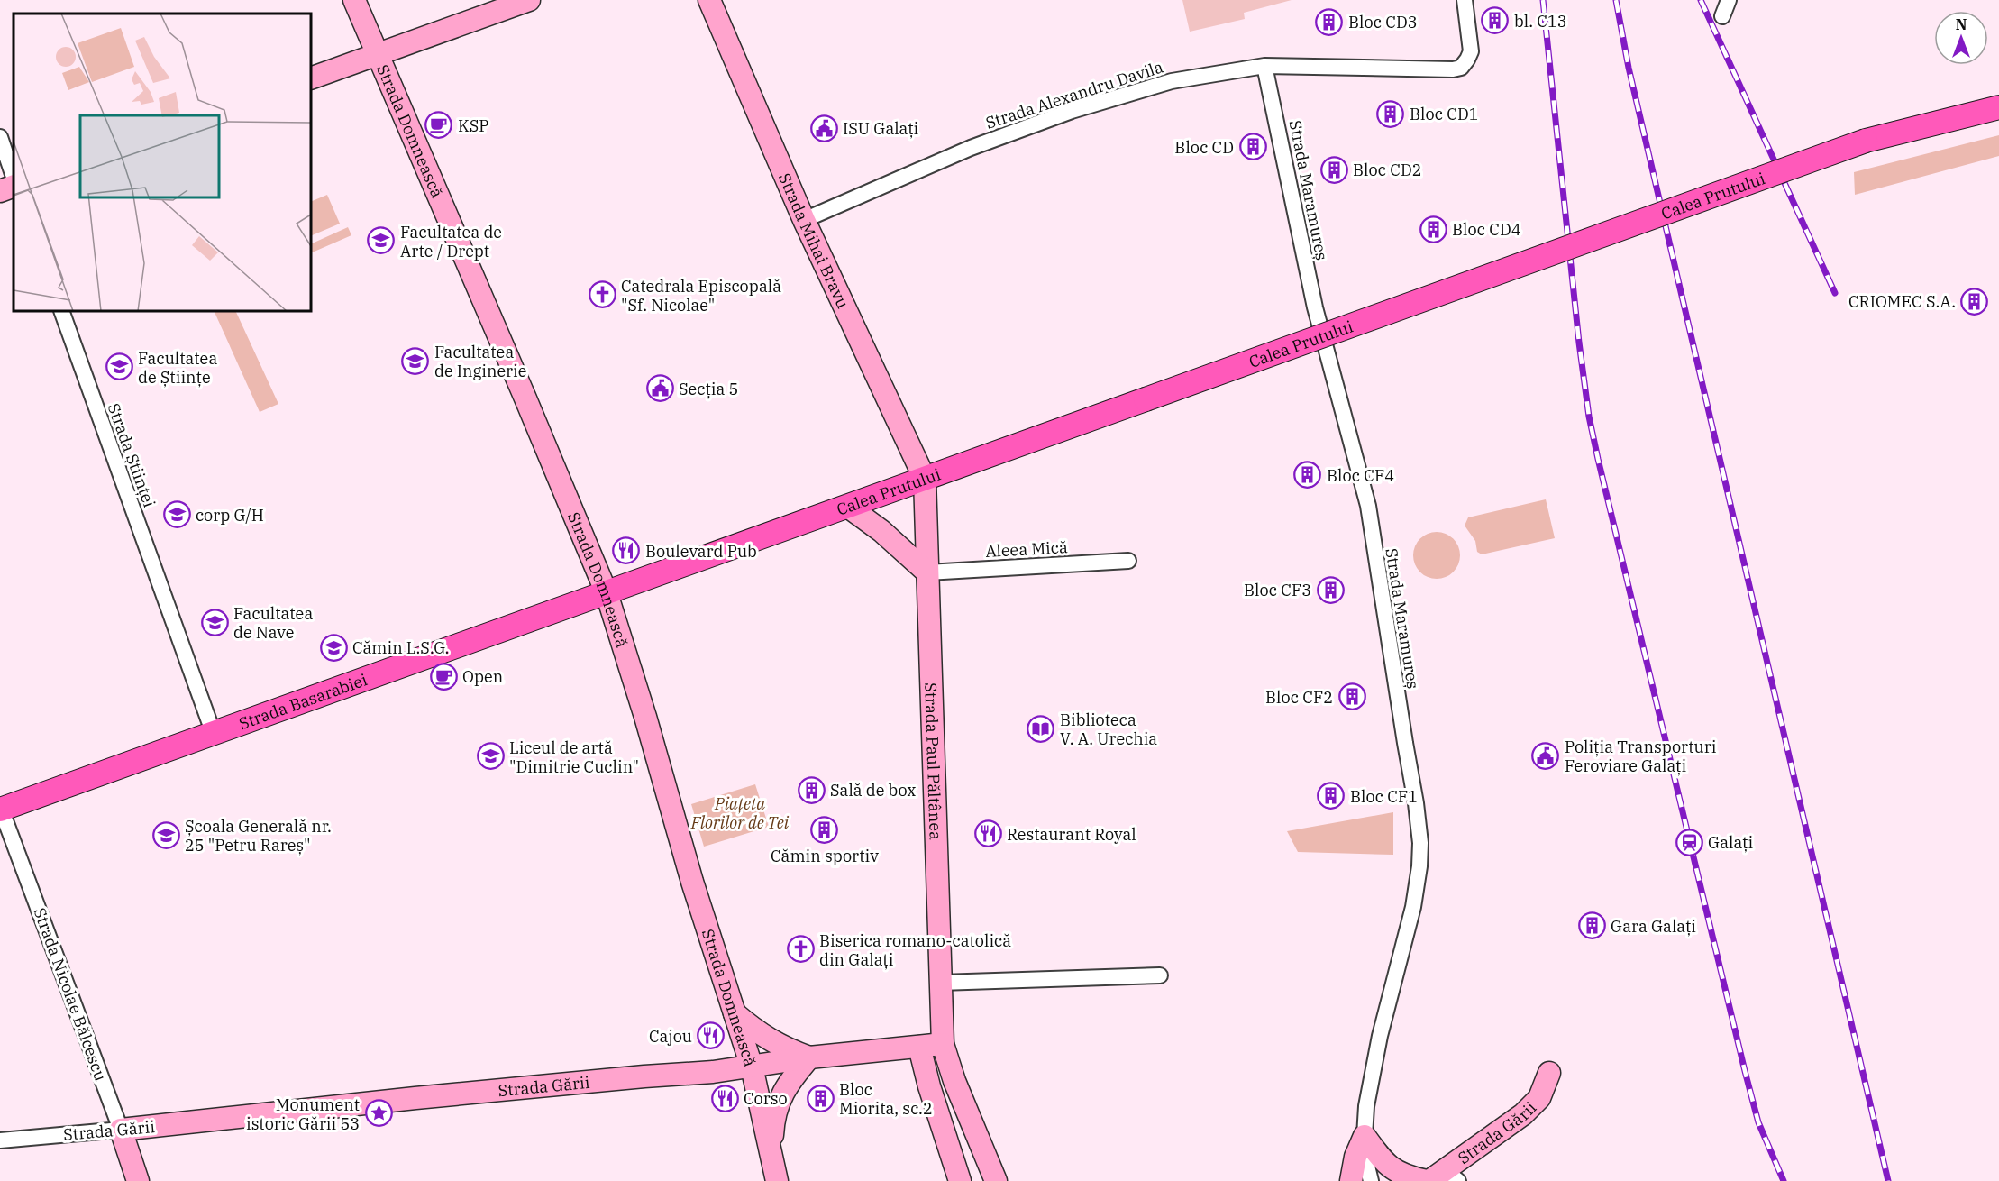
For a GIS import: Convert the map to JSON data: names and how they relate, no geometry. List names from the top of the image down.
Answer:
{
  "streets": {
    "main road": [
      "Strada Domnească",
      "Calea Prutului",
      "Strada Mihai Bravu",
      "Strada Basarabiei",
      "Strada Paul Păltânea",
      "Strada Nicolae Bălcescu",
      "Strada Gării"
    ],
    "street": [
      "Strada Alexandru Davila",
      "Strada Maramureș",
      "Strada Științei",
      "Aleea Mică"
    ]
  },
  "crossings": [
    ["Strada Alexandru Davila", "Strada Maramureș"],
    ["Strada Alexandru Davila", "Strada Mihai Bravu"],
    ["Strada Domnească", "Calea Prutului"],
    ["Strada Domnească", "Strada Basarabiei"],
    ["Strada Domnească", "Strada Gării"],
    ["Calea Prutului", "Strada Mihai Bravu"],
    ["Calea Prutului", "Strada Basarabiei"],
    ["Calea Prutului", "Strada Paul Păltânea"],
    ["Strada Mihai Bravu", "Strada Paul Păltânea"],
    ["Strada Științei", "Strada Basarabiei"],
    ["Aleea Mică", "Strada Paul Păltânea"],
    ["Strada Basarabiei", "Strada Nicolae Bălcescu"],
    ["Strada Paul Păltânea", "Strada Gării"],
    ["Strada Nicolae Bălcescu", "Strada Gării"]
  ],
  "parks": ["Piațeta Florilor de Tei"],
  "places": {
    "building": [
      "bl. C13",
      "Bloc CD3",
      "Bloc CD1",
      "Bloc CD",
      "Bloc CD2",
      "Bloc CD4",
      "CRIOMEC S.A.",
      "Bloc CF4",
      "Bloc CF3",
      "Bloc CF2",
      "Sală de box",
      "Bloc CF1",
      "Cămin sportiv",
      "Gara Galați",
      "Bloc Miorita, sc.2"
    ],
    "cafe": ["KSP", "Open"],
    "public building": ["ISU Galați", "Secția 5", "Poliția Transporturi Feroviare Galați"],
    "school or university": [
      "Facultatea de Arte / Drept",
      "Facultatea de Inginerie",
      "Facultatea de Științe",
      "corp G/H",
      "Facultatea de Nave",
      "Cămin L.S.G.",
      "Liceul de artă \"Dimitrie Cuclin\"",
      "Școala Generală nr. 25 \"Petru Rareș\""
    ],
    "church": ["Catedrala Episcopală \"Sf. Nicolae\"", "Biserica romano-catolică din Galați"],
    "restaurant": [
      "Boulevard Pub",
      "Restaurant Royal",
      "Cajou",
      "Corso"
    ],
    "library": ["Biblioteca V. A. Urechia"],
    "station": ["Galați"],
    "place": ["Monument istoric Gării 53"]
  },
  "north": "top"
}
